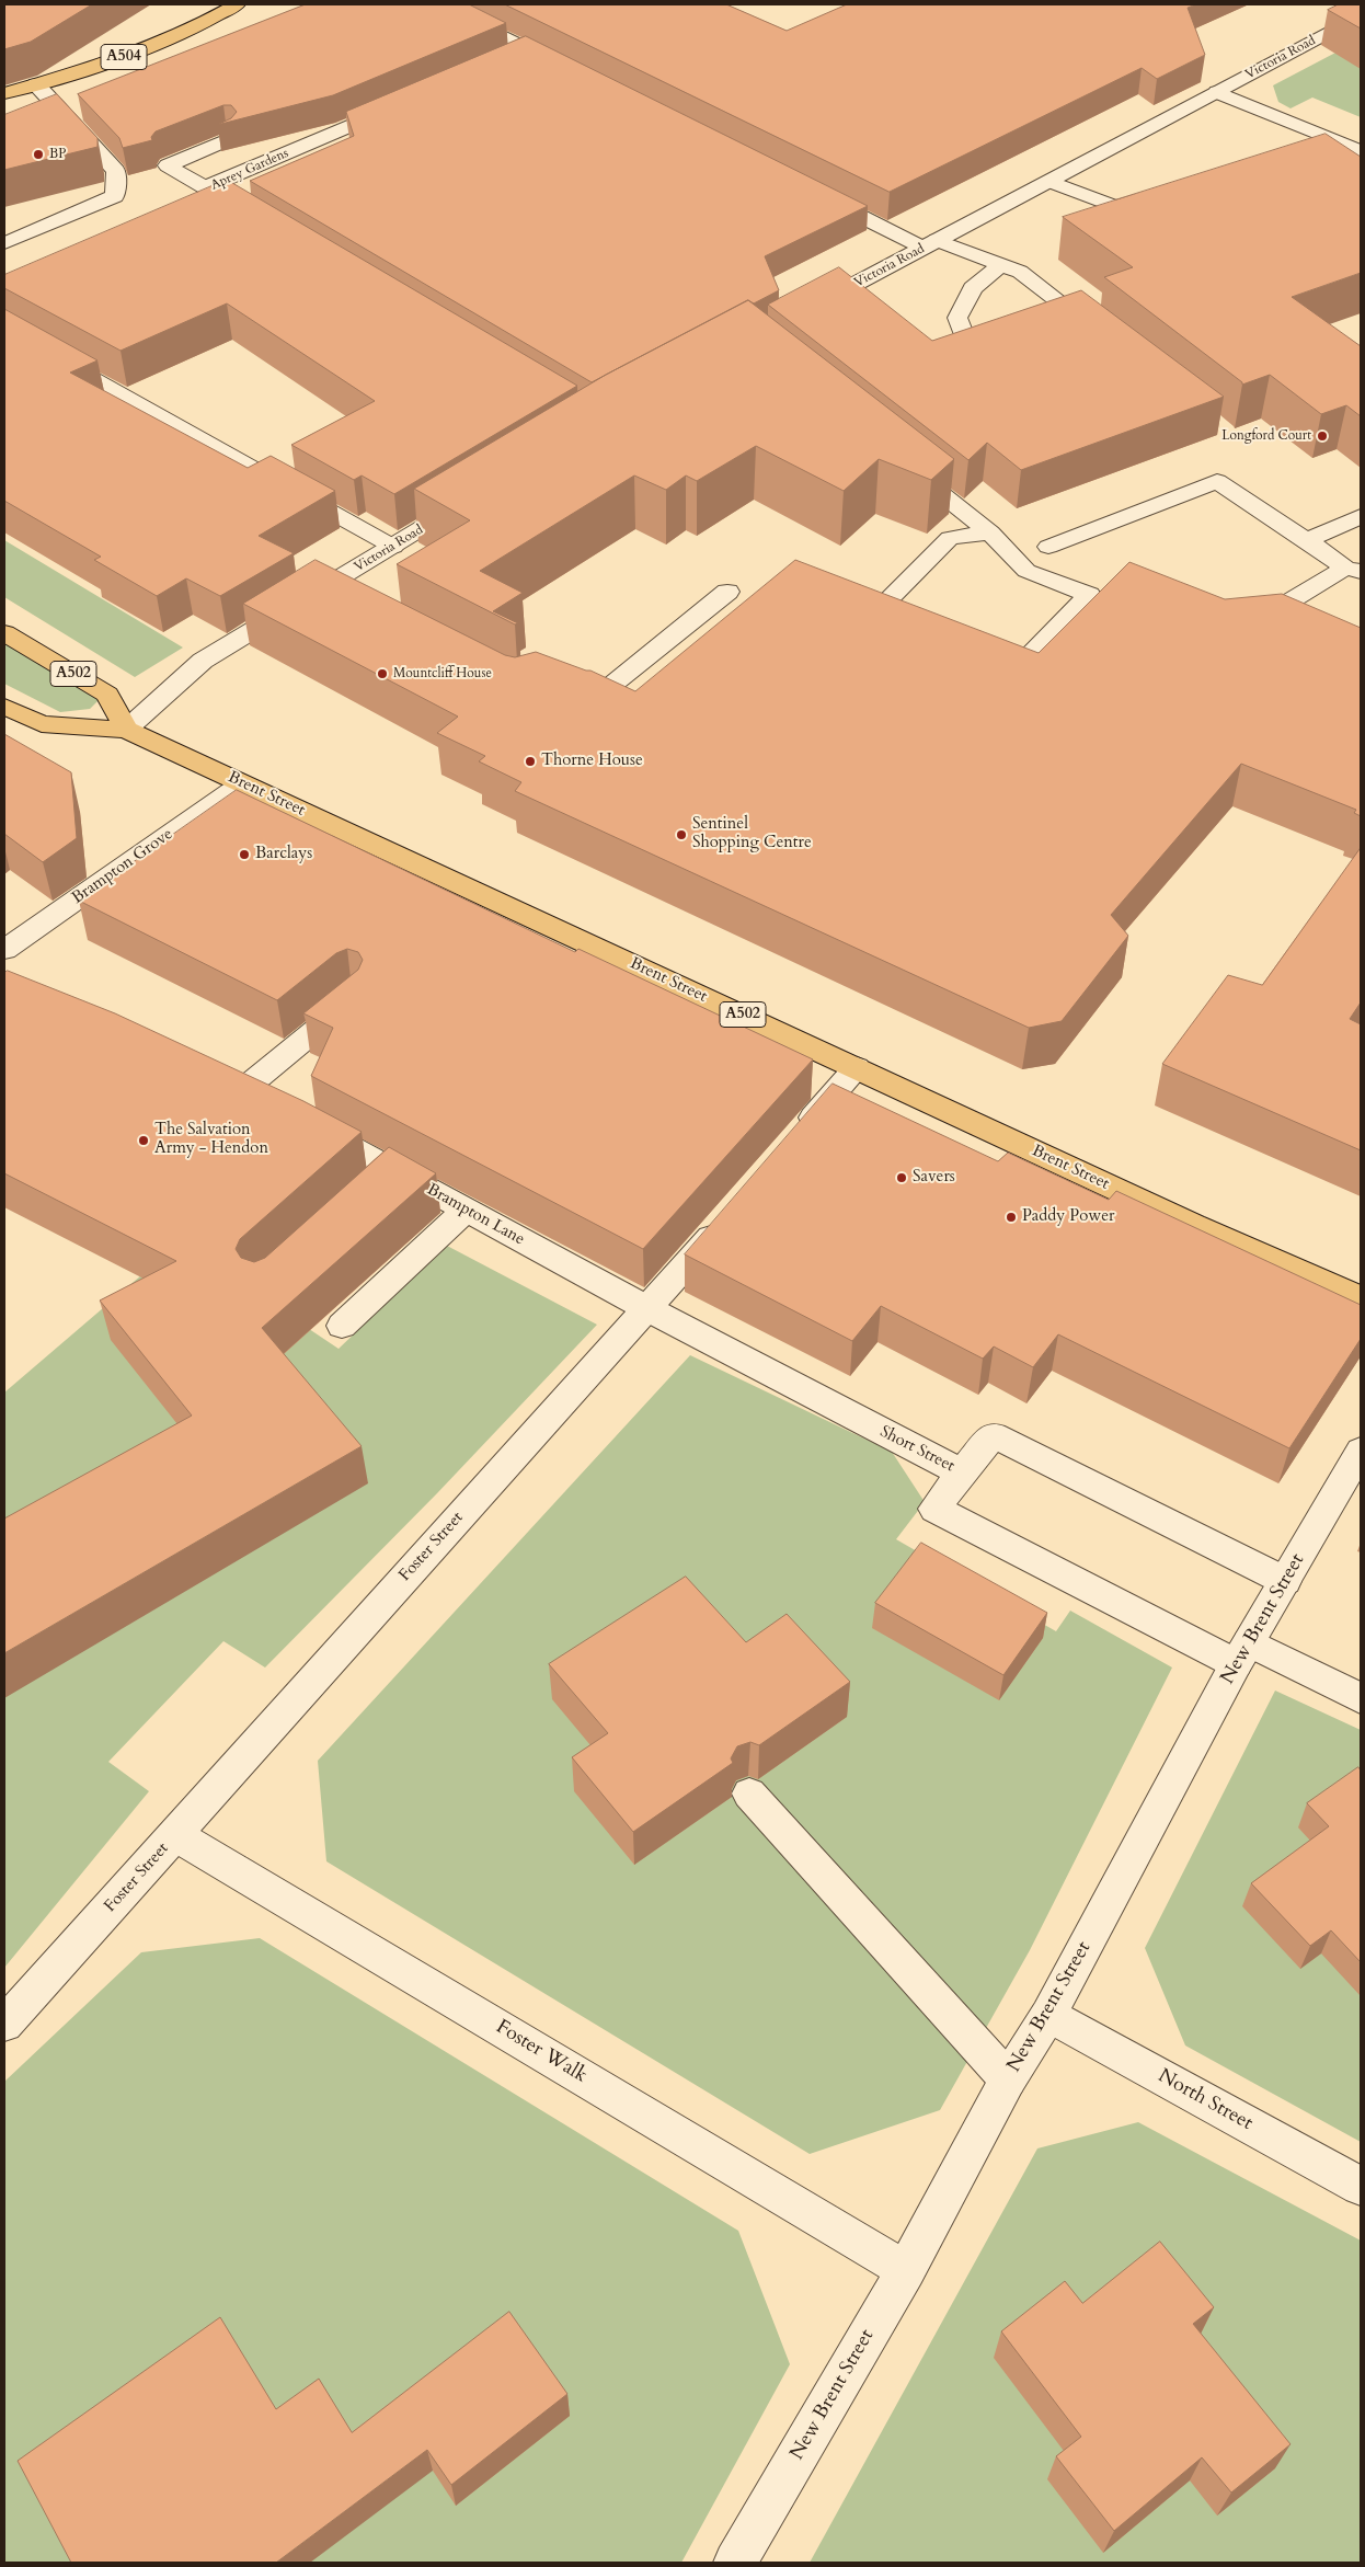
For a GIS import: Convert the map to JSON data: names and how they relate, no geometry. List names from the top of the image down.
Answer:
{
  "streets": {
    "main road": ["A504", "A502", "Brent Street"],
    "street": [
      "Victoria Road",
      "Aprey Gardens",
      "Brampton Grove",
      "Brampton Lane",
      "Short Street",
      "Foster Street",
      "New Brent Street",
      "Foster Walk",
      "North Street"
    ]
  },
  "crossings": [
    ["Victoria Road", "A502"],
    ["Victoria Road", "Brent Street"],
    ["A502", "Brent Street"],
    ["Brent Street", "Brampton Grove"],
    ["Brampton Lane", "Short Street"],
    ["Brampton Lane", "Foster Street"],
    ["Short Street", "Foster Street"],
    ["Short Street", "New Brent Street"],
    ["Foster Street", "Foster Walk"],
    ["New Brent Street", "Foster Walk"],
    ["New Brent Street", "North Street"]
  ],
  "places": [
    "BP",
    "Longford Court",
    "Mountcliff House",
    "Thorne House",
    "Sentinel Shopping Centre",
    "Barclays",
    "The Salvation Army - Hendon",
    "Savers",
    "Paddy Power"
  ]
}
